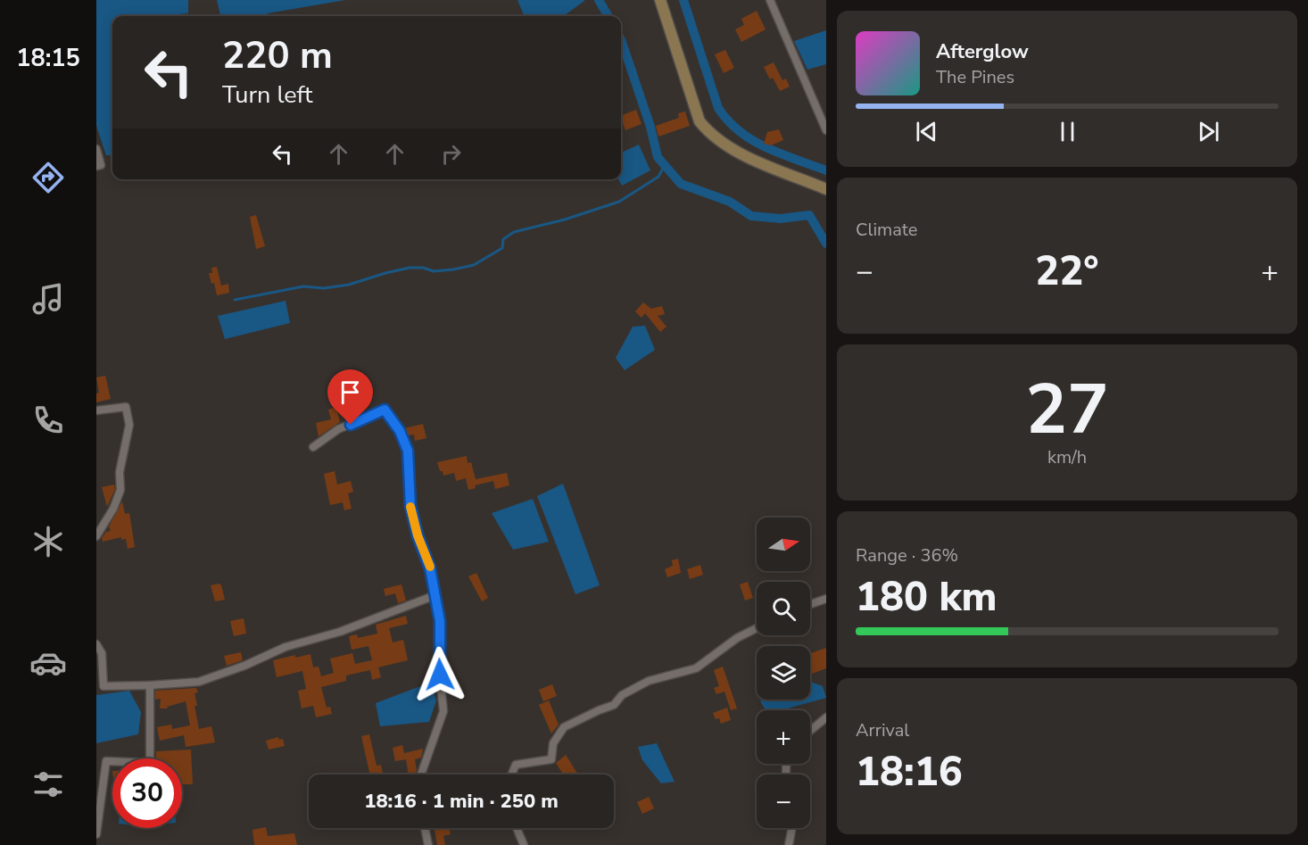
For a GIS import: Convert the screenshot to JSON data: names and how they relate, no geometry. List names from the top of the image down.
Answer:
{
  "north": "right",
  "page": {
    "tabs": "18:15",
    "turn": ["220 m", "Turn left"],
    "song": ["Afterglow", "The Pines"],
    "tile": [
      "Climate",
      ["27", "km/h"],
      ["Range · 36%", "180 km"],
      ["Arrival", "18:16"]
    ],
    "heat": ["−", "22°", "+"],
    "map_buttons": ["+", "−"],
    "limit": "30",
    "trip": "18:16 · 1 min · 250 m"
  }
}
